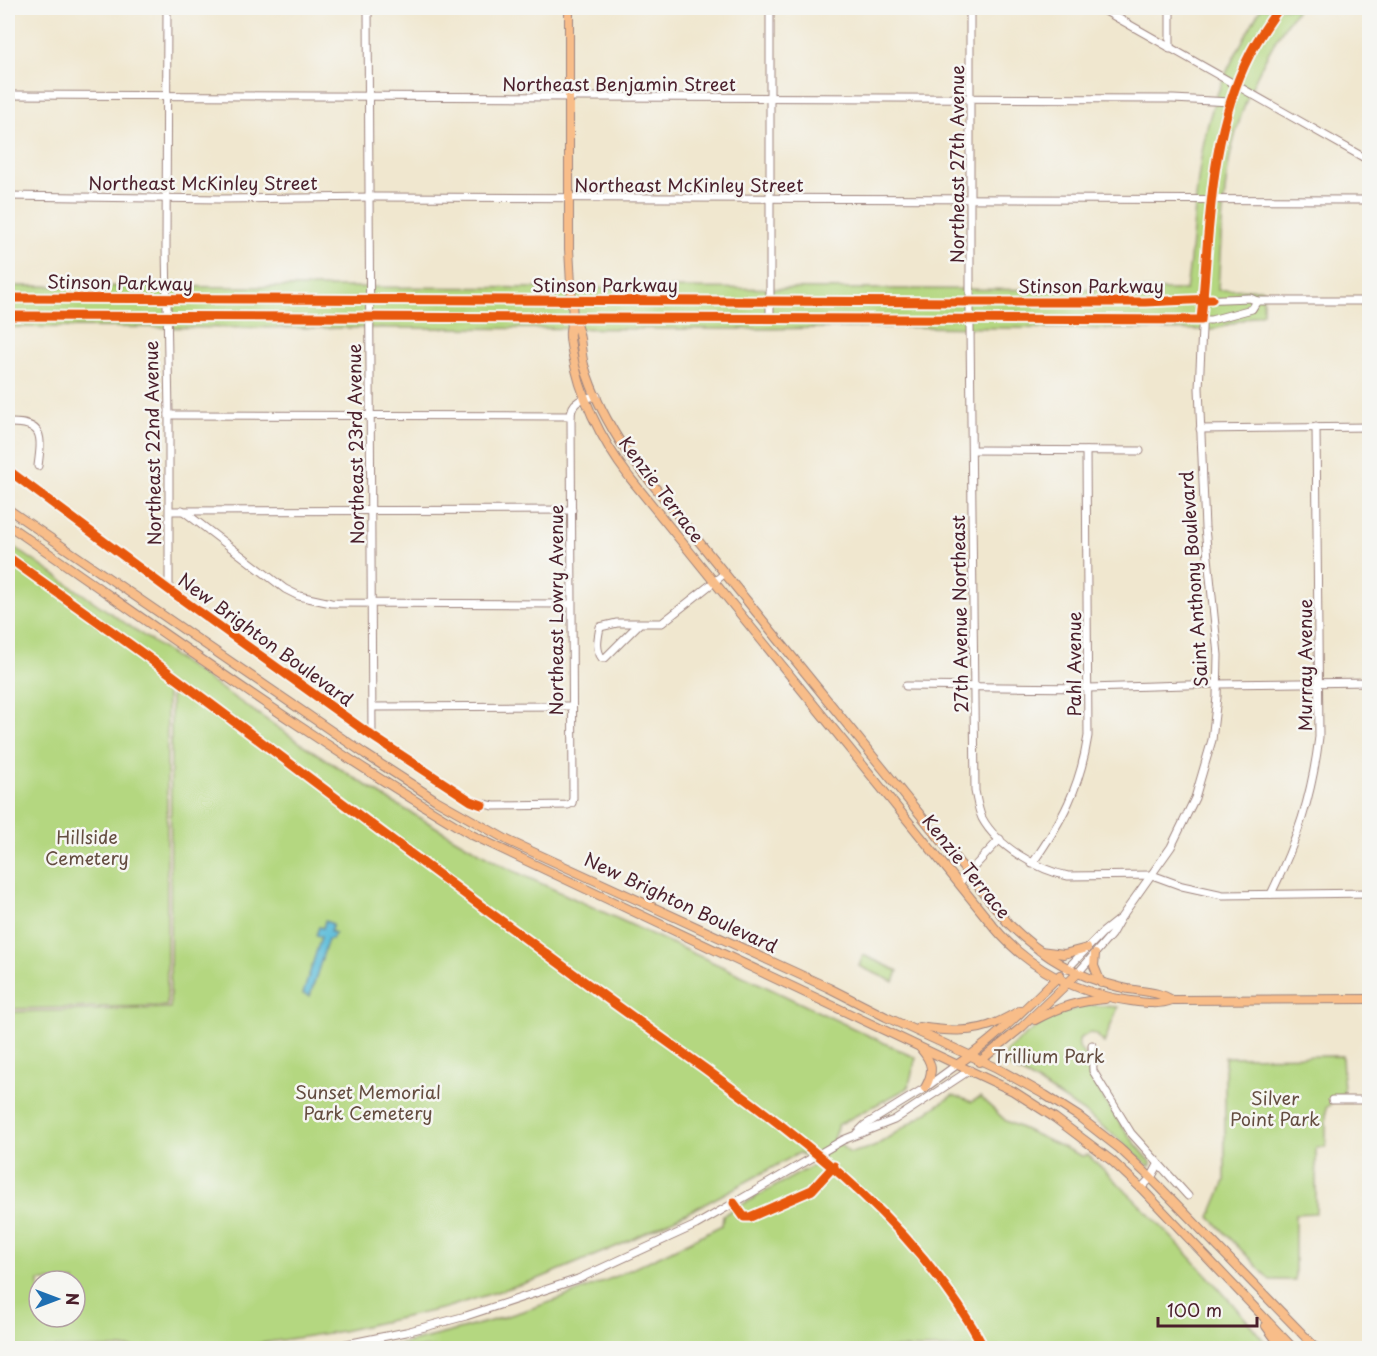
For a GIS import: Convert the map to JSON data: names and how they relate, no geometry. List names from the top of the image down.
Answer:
{
  "streets": {
    "main road": ["Kenzie Terrace", "Saint Anthony Boulevard", "New Brighton Boulevard"],
    "street": [
      "Northeast Benjamin Street",
      "Northeast 27th Avenue",
      "Northeast McKinley Street",
      "Stinson Parkway",
      "Northeast 22nd Avenue",
      "Northeast 23rd Avenue",
      "Northeast Lowry Avenue",
      "27th Avenue Northeast",
      "Pahl Avenue",
      "Murray Avenue"
    ]
  },
  "crossings": [
    ["Northeast Benjamin Street", "Northeast 27th Avenue"],
    ["Northeast Benjamin Street", "Northeast 22nd Avenue"],
    ["Northeast Benjamin Street", "Northeast 23rd Avenue"],
    ["Northeast Benjamin Street", "Saint Anthony Boulevard"],
    ["Northeast 27th Avenue", "Northeast McKinley Street"],
    ["Northeast 27th Avenue", "Stinson Parkway"],
    ["Northeast 27th Avenue", "27th Avenue Northeast"],
    ["Northeast McKinley Street", "Northeast 22nd Avenue"],
    ["Northeast McKinley Street", "Northeast 23rd Avenue"],
    ["Northeast McKinley Street", "Saint Anthony Boulevard"],
    ["Stinson Parkway", "Northeast 22nd Avenue"],
    ["Stinson Parkway", "Northeast 23rd Avenue"],
    ["Stinson Parkway", "Kenzie Terrace"],
    ["Stinson Parkway", "Saint Anthony Boulevard"],
    ["Stinson Parkway", "27th Avenue Northeast"],
    ["Northeast 22nd Avenue", "New Brighton Boulevard"],
    ["Northeast 23rd Avenue", "New Brighton Boulevard"],
    ["Kenzie Terrace", "Saint Anthony Boulevard"],
    ["Saint Anthony Boulevard", "27th Avenue Northeast"],
    ["Saint Anthony Boulevard", "New Brighton Boulevard"],
    ["Northeast Lowry Avenue", "New Brighton Boulevard"],
    ["27th Avenue Northeast", "Pahl Avenue"]
  ],
  "parks": [
    "Hillside Cemetery",
    "Trillium Park",
    "Sunset Memorial Park Cemetery",
    "Silver Point Park"
  ],
  "scale_bar": "100 m",
  "north": "right"
}
